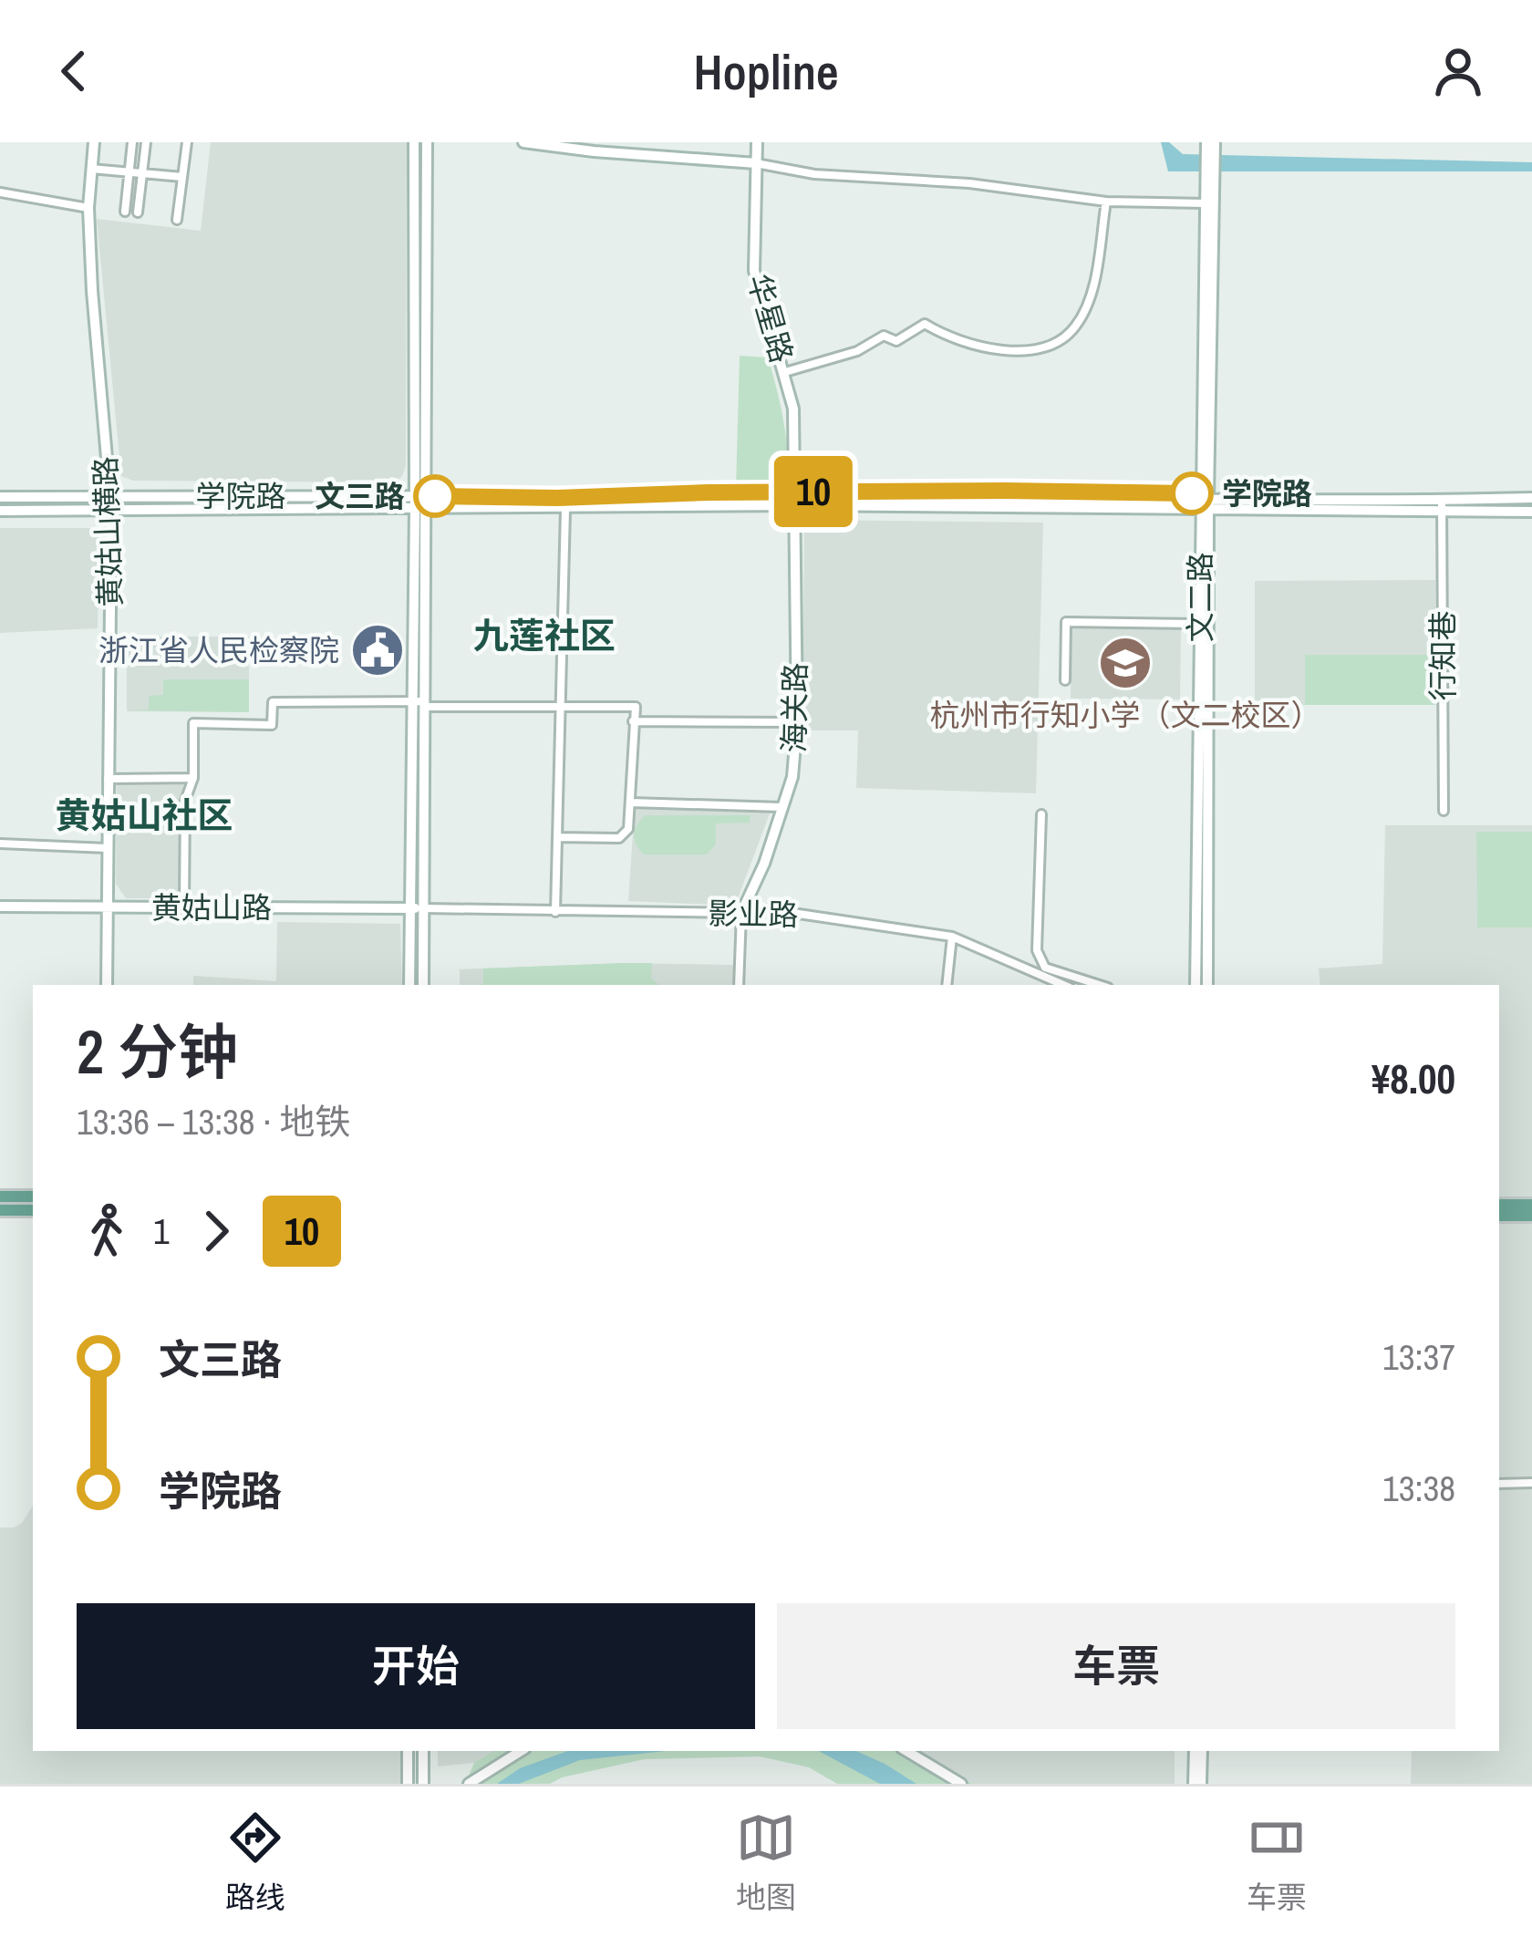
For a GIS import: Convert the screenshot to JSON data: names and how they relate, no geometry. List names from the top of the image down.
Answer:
{
  "streets": {
    "main road": [
      "华星路",
      "学院路",
      "黄姑山横路",
      "文二路",
      "海关路",
      "黄姑山路"
    ],
    "street": ["行知巷", "影业路"]
  },
  "crossings": [
    ["华星路", "学院路"],
    ["华星路", "海关路"],
    ["学院路", "黄姑山横路"],
    ["学院路", "文二路"],
    ["学院路", "行知巷"],
    ["学院路", "海关路"],
    ["黄姑山横路", "黄姑山路"],
    ["海关路", "影业路"],
    ["黄姑山路", "影业路"]
  ],
  "districts": ["九莲社区", "黄姑山社区"],
  "places": {
    "other": ["学院路", "文三路"],
    "public building": ["浙江省人民检察院"],
    "school or university": ["杭州市行知小学（文二校区）"]
  },
  "lines": ["metro line 10"],
  "page": {
    "header": "Hopline",
    "on_map": "10",
    "heading": ["2 分钟", "13:36 – 13:38 · 地铁", "¥8.00"],
    "legs": ["1", "10"],
    "list": [
      {
        "name": "文三路",
        "value": "13:37"
      },
      {
        "name": "学院路",
        "value": "13:38"
      }
    ],
    "buttons": ["开始", "车票"],
    "tabs": ["路线", "地图", "车票"]
  }
}
